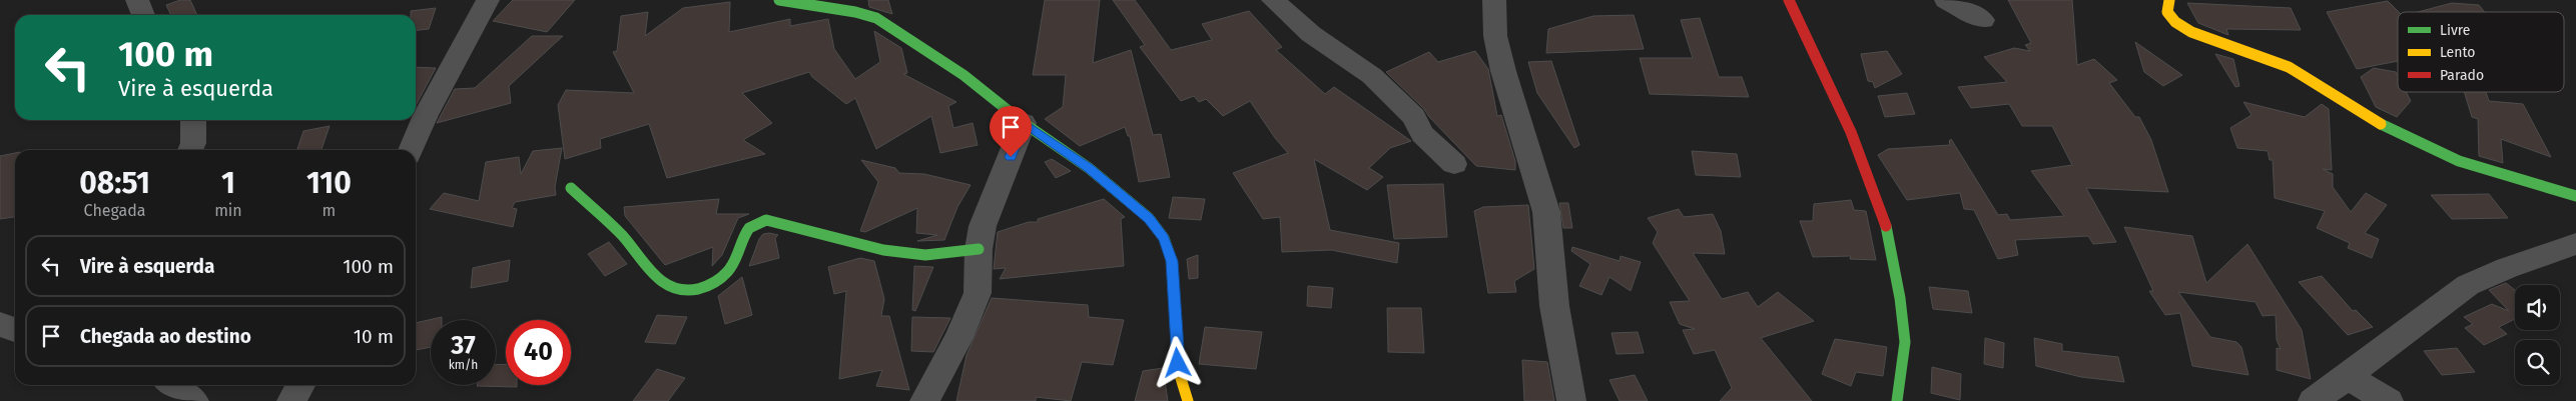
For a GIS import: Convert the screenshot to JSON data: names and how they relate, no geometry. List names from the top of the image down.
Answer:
{
  "legend": ["Livre", "Lento", "Parado"],
  "page": {
    "turn": ["100 m", "Vire à esquerda"],
    "eta": [
      "08:51",
      "Chegada",
      "1",
      "min",
      "110",
      "m"
    ],
    "list": [
      {
        "name": "Vire à esquerda",
        "value": "100 m"
      },
      {
        "name": "Chegada ao destino",
        "value": "10 m"
      }
    ],
    "speed": "37 km/h",
    "limit": "40"
  }
}
